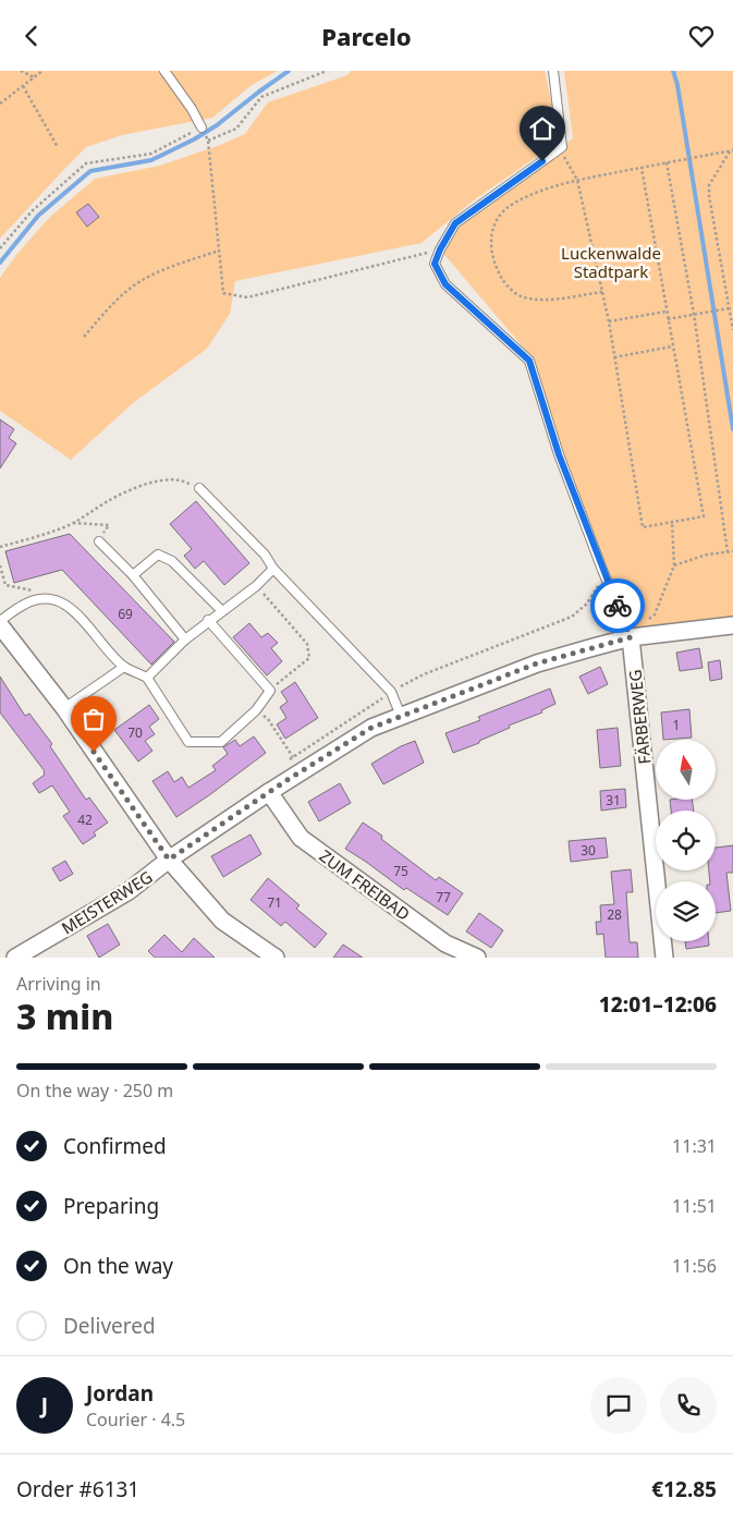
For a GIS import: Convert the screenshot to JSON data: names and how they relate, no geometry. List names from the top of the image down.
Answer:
{
  "streets": {
    "street": ["FÄRBERWEG", "ZUM FREIBAD", "MEISTERWEG"]
  },
  "crossings": [
    ["FÄRBERWEG", "MEISTERWEG"],
    ["ZUM FREIBAD", "MEISTERWEG"]
  ],
  "parks": ["Luckenwalde Stadtpark"],
  "house_numbers": [
    "69",
    "1",
    "70",
    "31",
    "42",
    "30",
    "75",
    "77",
    "71",
    "28"
  ],
  "north": "top",
  "page": {
    "header": "Parcelo",
    "heading": ["3 min", "Arriving in", "12:01–12:06"],
    "panel": [
      "Jordan",
      "Courier · 4.5",
      "Order #6131",
      "€12.85"
    ],
    "bar": "On the way · 250 m",
    "list": [
      ["Confirmed", "11:31"],
      ["Preparing", "11:51"],
      ["On the way", "11:56"],
      "Delivered"
    ],
    "round": "J"
  }
}
